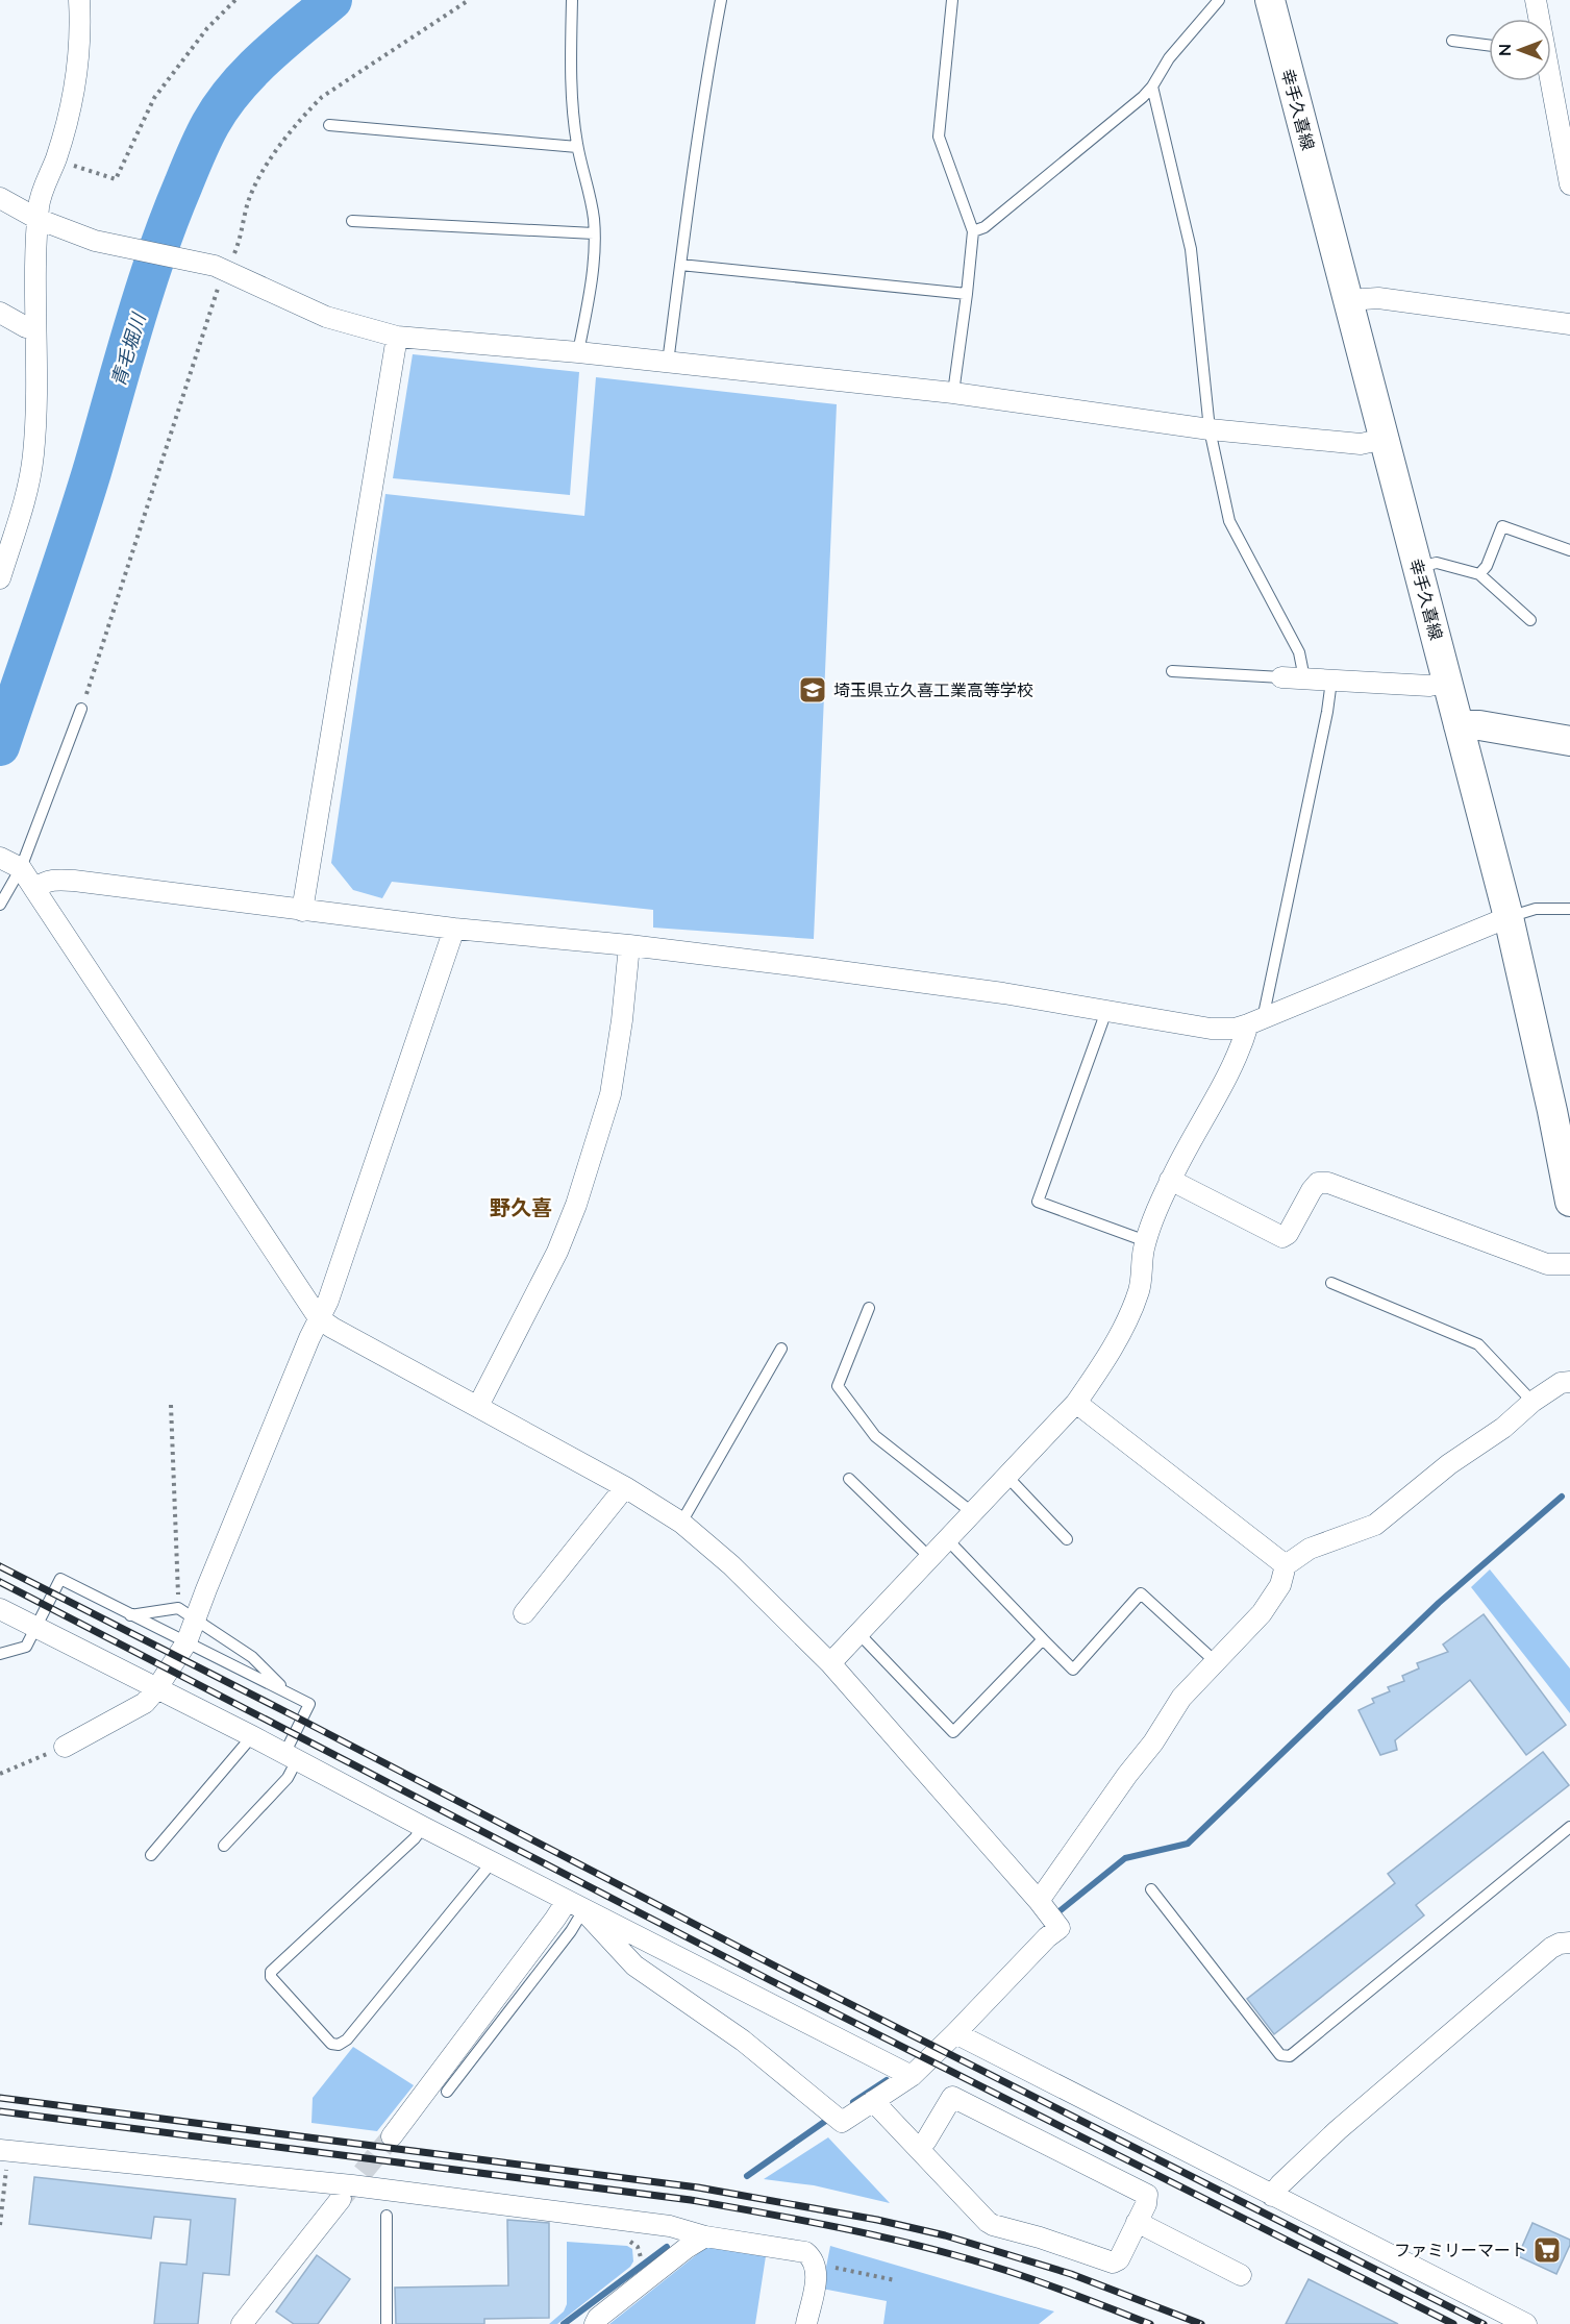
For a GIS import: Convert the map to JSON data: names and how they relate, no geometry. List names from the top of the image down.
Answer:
{
  "streets": {
    "main road": ["幸手久喜線"]
  },
  "districts": ["野久喜"],
  "water": ["青毛堀川"],
  "places": {
    "school or university": ["埼玉県立久喜工業高等学校"],
    "supermarket": ["ファミリーマート"]
  },
  "north": "left"
}
